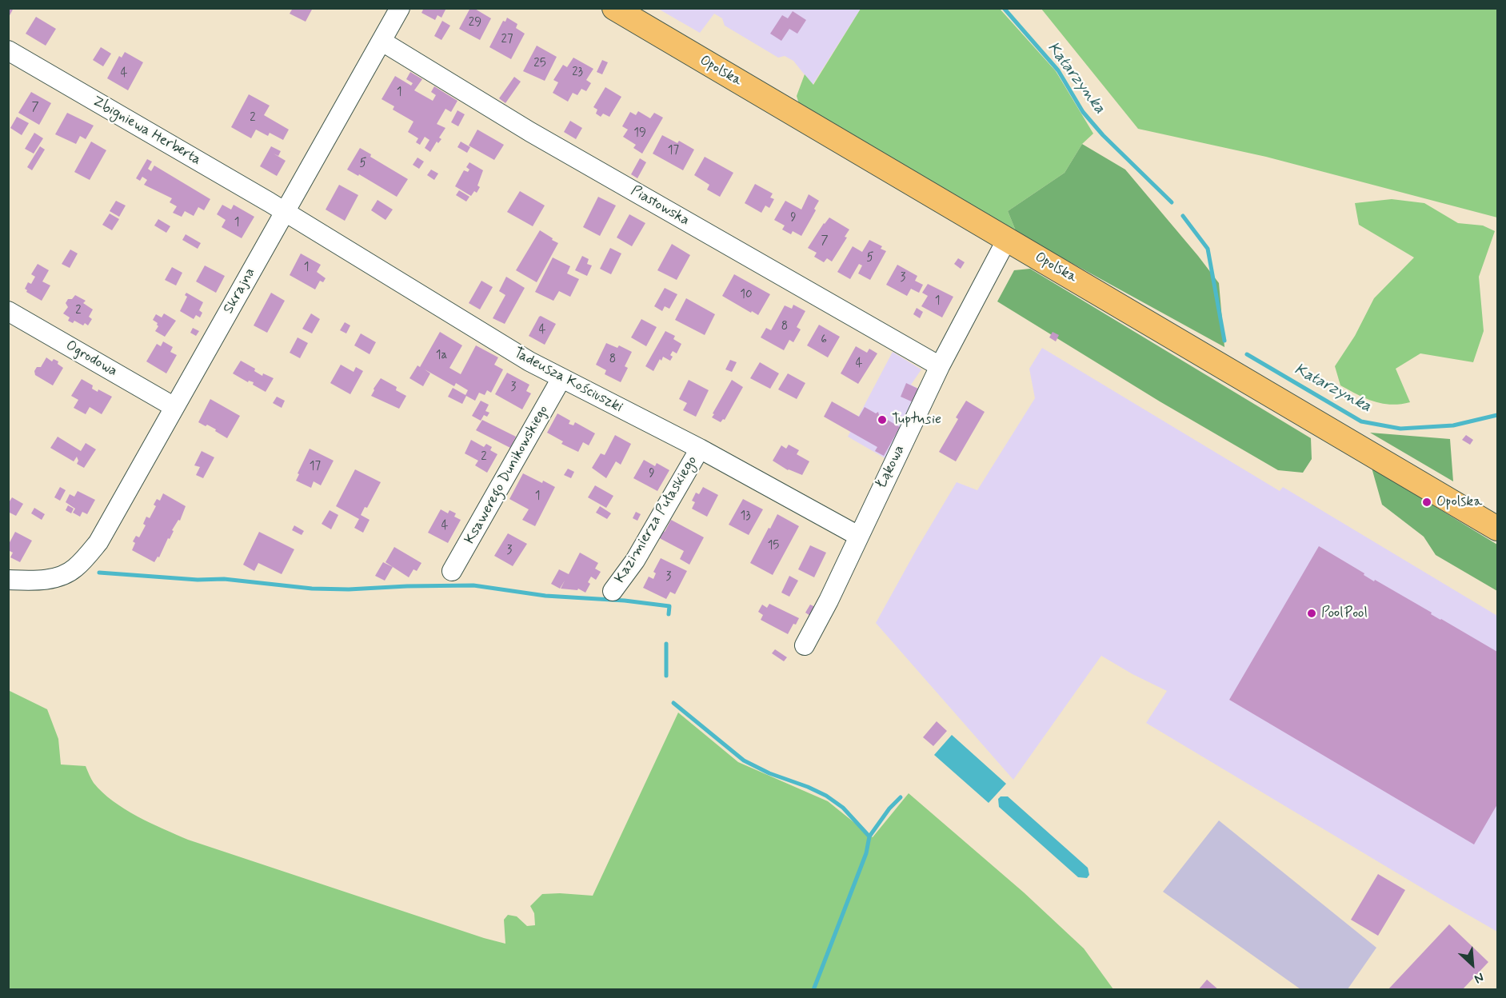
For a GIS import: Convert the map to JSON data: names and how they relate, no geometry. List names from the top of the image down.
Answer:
{
  "streets": {
    "main road": ["Opolska"],
    "street": [
      "Zbigniewa Herberta",
      "Piastowska",
      "Skrajna",
      "Ogrodowa",
      "Tadeusza Kościuszki",
      "Łąkowa",
      "Ksawerego Dunikowskiego",
      "Kazimierza Pułaskiego"
    ]
  },
  "crossings": [
    ["Opolska", "Łąkowa"],
    ["Zbigniewa Herberta", "Skrajna"],
    ["Zbigniewa Herberta", "Tadeusza Kościuszki"],
    ["Piastowska", "Skrajna"],
    ["Piastowska", "Łąkowa"],
    ["Skrajna", "Ogrodowa"],
    ["Skrajna", "Tadeusza Kościuszki"],
    ["Tadeusza Kościuszki", "Łąkowa"],
    ["Tadeusza Kościuszki", "Ksawerego Dunikowskiego"],
    ["Tadeusza Kościuszki", "Kazimierza Pułaskiego"]
  ],
  "water": ["Katarzynka"],
  "places": ["Tuptusie", "Opolska", "PoolPool"],
  "house_numbers": [
    "29",
    "27",
    "25",
    "23",
    "4",
    "1",
    "7",
    "2",
    "19",
    "17",
    "5",
    "9",
    "1",
    "7",
    "5",
    "1",
    "3",
    "10",
    "1",
    "2",
    "8",
    "4",
    "6",
    "1a",
    "8",
    "4",
    "3",
    "2",
    "17",
    "9",
    "1",
    "13",
    "4",
    "15",
    "3",
    "3"
  ],
  "north": "bottom right"
}
